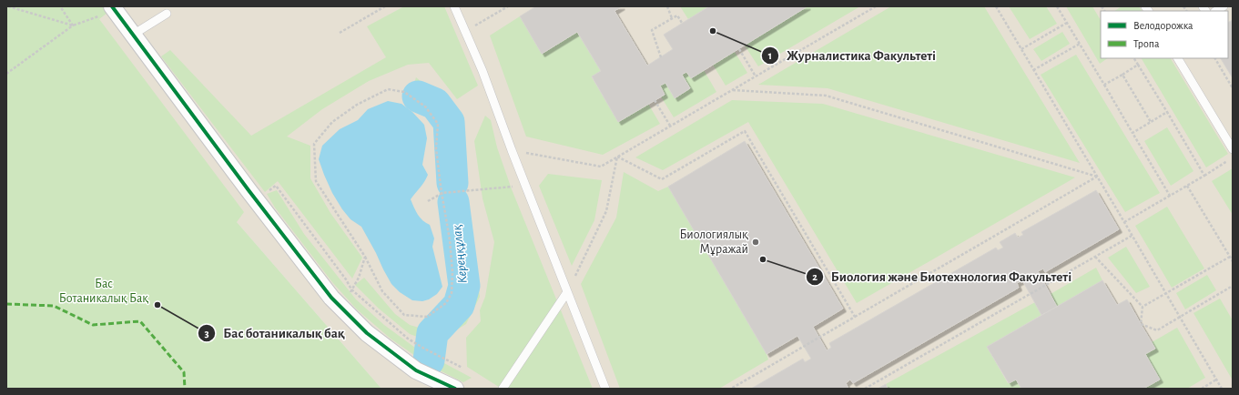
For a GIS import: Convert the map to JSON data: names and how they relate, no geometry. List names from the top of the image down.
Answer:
{
  "water": ["Кереңқұлақ"],
  "parks": ["Бас Ботаникалық Бақ"],
  "places": [
    "Журналистика Факультеті",
    "Биологиялық Мұражай",
    "Биология және Биотехнология Факультеті",
    "Бас ботаникалық бақ"
  ],
  "legend": ["Велодорожка", "Тропа"]
}
